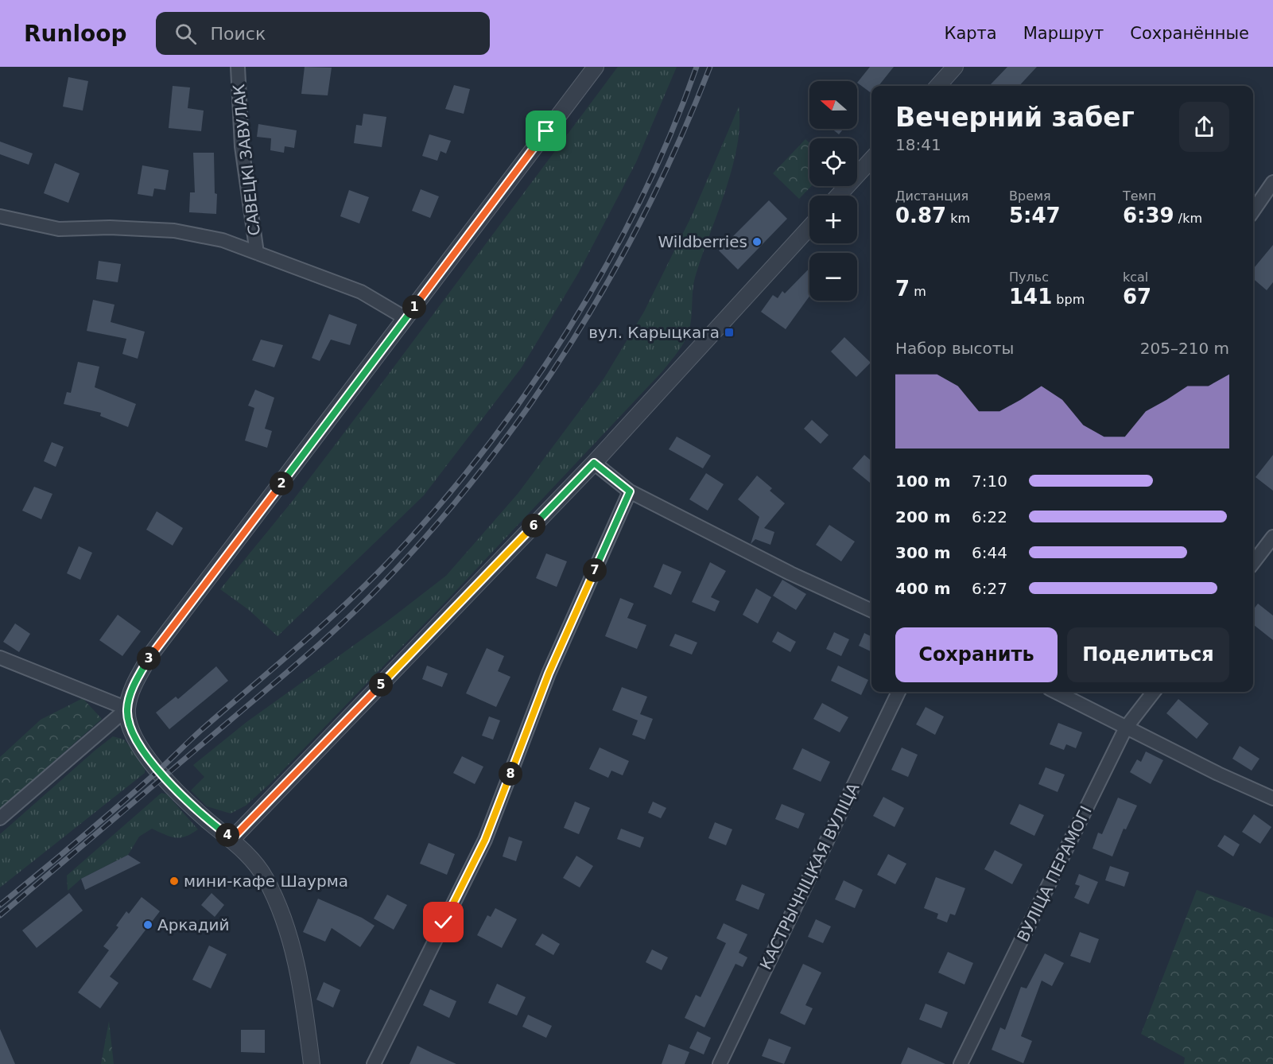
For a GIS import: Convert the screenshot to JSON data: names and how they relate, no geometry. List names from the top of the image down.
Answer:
{
  "streets": {
    "street": ["САВЕЦКІ ЗАВУЛАК", "ВУЛІЦА ПЕРАМОГІ", "КАСТРЫЧНІЦКАЯ ВУЛІЦА"]
  },
  "places": {
    "other": ["Wildberries", "мини-кафе Шаурма", "Аркадий"],
    "transit": ["вул. Карыцкага"]
  },
  "north": "left",
  "page": {
    "header": "Runloop",
    "search": "Поиск",
    "nav": ["Карта", "Маршрут", "Сохранённые"],
    "map_buttons": ["+", "−"],
    "heading": ["Вечерний забег", "18:41"],
    "stats": [
      ["Дистанция", "0.87 km"],
      ["Время", "5:47"],
      ["Темп", "6:39 /km"],
      ["7 m"],
      ["Пульс", "141 bpm"],
      ["kcal", "67"]
    ],
    "pins": [
      "1",
      "2",
      "6",
      "7",
      "3",
      "5",
      "8",
      "4"
    ],
    "chart": ["Набор высоты", "205–210 m"],
    "list": [
      {
        "name": "100 m",
        "note": "7:10"
      },
      {
        "name": "200 m",
        "note": "6:22"
      },
      {
        "name": "300 m",
        "note": "6:44"
      },
      {
        "name": "400 m",
        "note": "6:27"
      }
    ],
    "buttons": ["Сохранить", "Поделиться"]
  }
}
